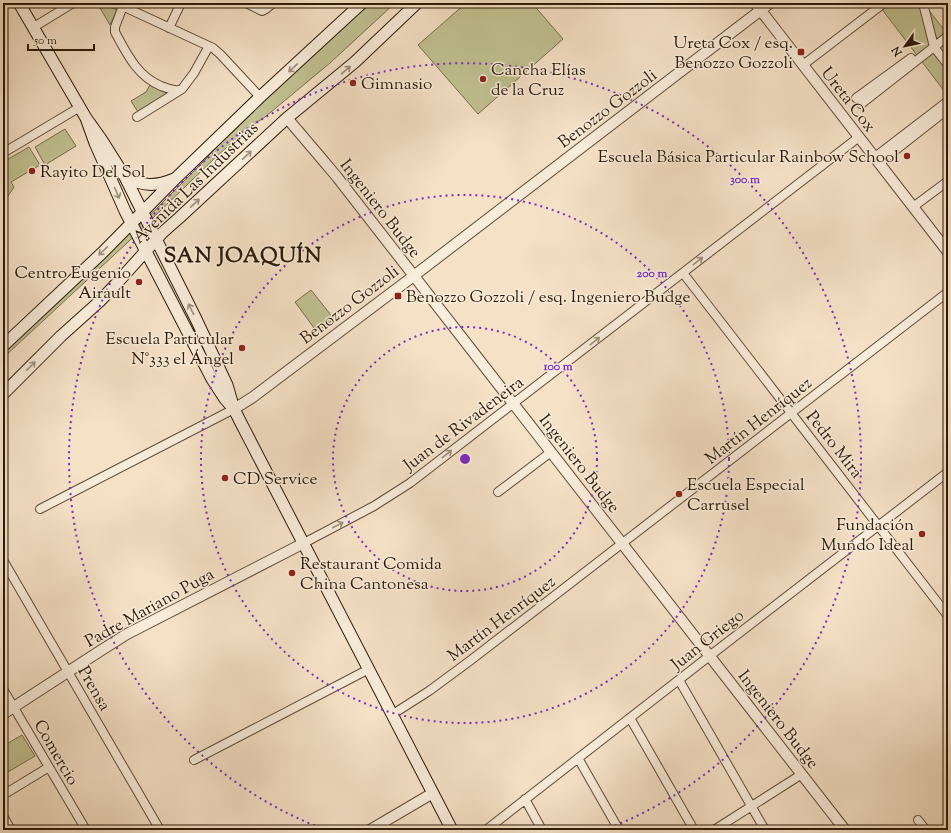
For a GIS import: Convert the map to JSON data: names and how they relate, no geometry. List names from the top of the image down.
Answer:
{
  "streets": {
    "main road": ["Avenida Las Industrias"],
    "street": [
      "Ureta Cox",
      "Benozzo Gozzoli",
      "Ingeniero Budge",
      "Martín Henríquez",
      "Juan de Rivadeneira",
      "Pedro Mira",
      "Padre Mariano Puga",
      "Juan Griego",
      "Prensa",
      "Comercio"
    ]
  },
  "crossings": [
    ["Ureta Cox", "Benozzo Gozzoli"],
    ["Ureta Cox", "Juan de Rivadeneira"],
    ["Benozzo Gozzoli", "Ingeniero Budge"],
    ["Avenida Las Industrias", "Ingeniero Budge"],
    ["Ingeniero Budge", "Martín Henríquez"],
    ["Ingeniero Budge", "Juan de Rivadeneira"],
    ["Ingeniero Budge", "Juan Griego"],
    ["Martín Henríquez", "Pedro Mira"],
    ["Juan de Rivadeneira", "Pedro Mira"],
    ["Juan de Rivadeneira", "Padre Mariano Puga"],
    ["Pedro Mira", "Juan Griego"],
    ["Padre Mariano Puga", "Prensa"],
    ["Padre Mariano Puga", "Comercio"]
  ],
  "one_way": ["Juan de Rivadeneira"],
  "districts": ["SAN JOAQUÍN"],
  "places": {
    "transit": ["Ureta Cox / esq. Benozzo Gozzoli", "Benozzo Gozzoli / esq. Ingeniero Budge"],
    "other": [
      "Cancha Elías de la Cruz",
      "Gimnasio",
      "Escuela Básica Particular Rainbow School",
      "Rayito Del Sol",
      "Centro Eugenio Airault",
      "Escuela Particular N°333 el Ángel",
      "CD Service",
      "Escuela Especial Carrusel",
      "Fundación Mundo Ideal",
      "Restaurant Comida China Cantonesa"
    ]
  },
  "scale_bar": "50 m",
  "north": "bottom left",
  "rings": ["300 m", "200 m", "100 m"]
}
